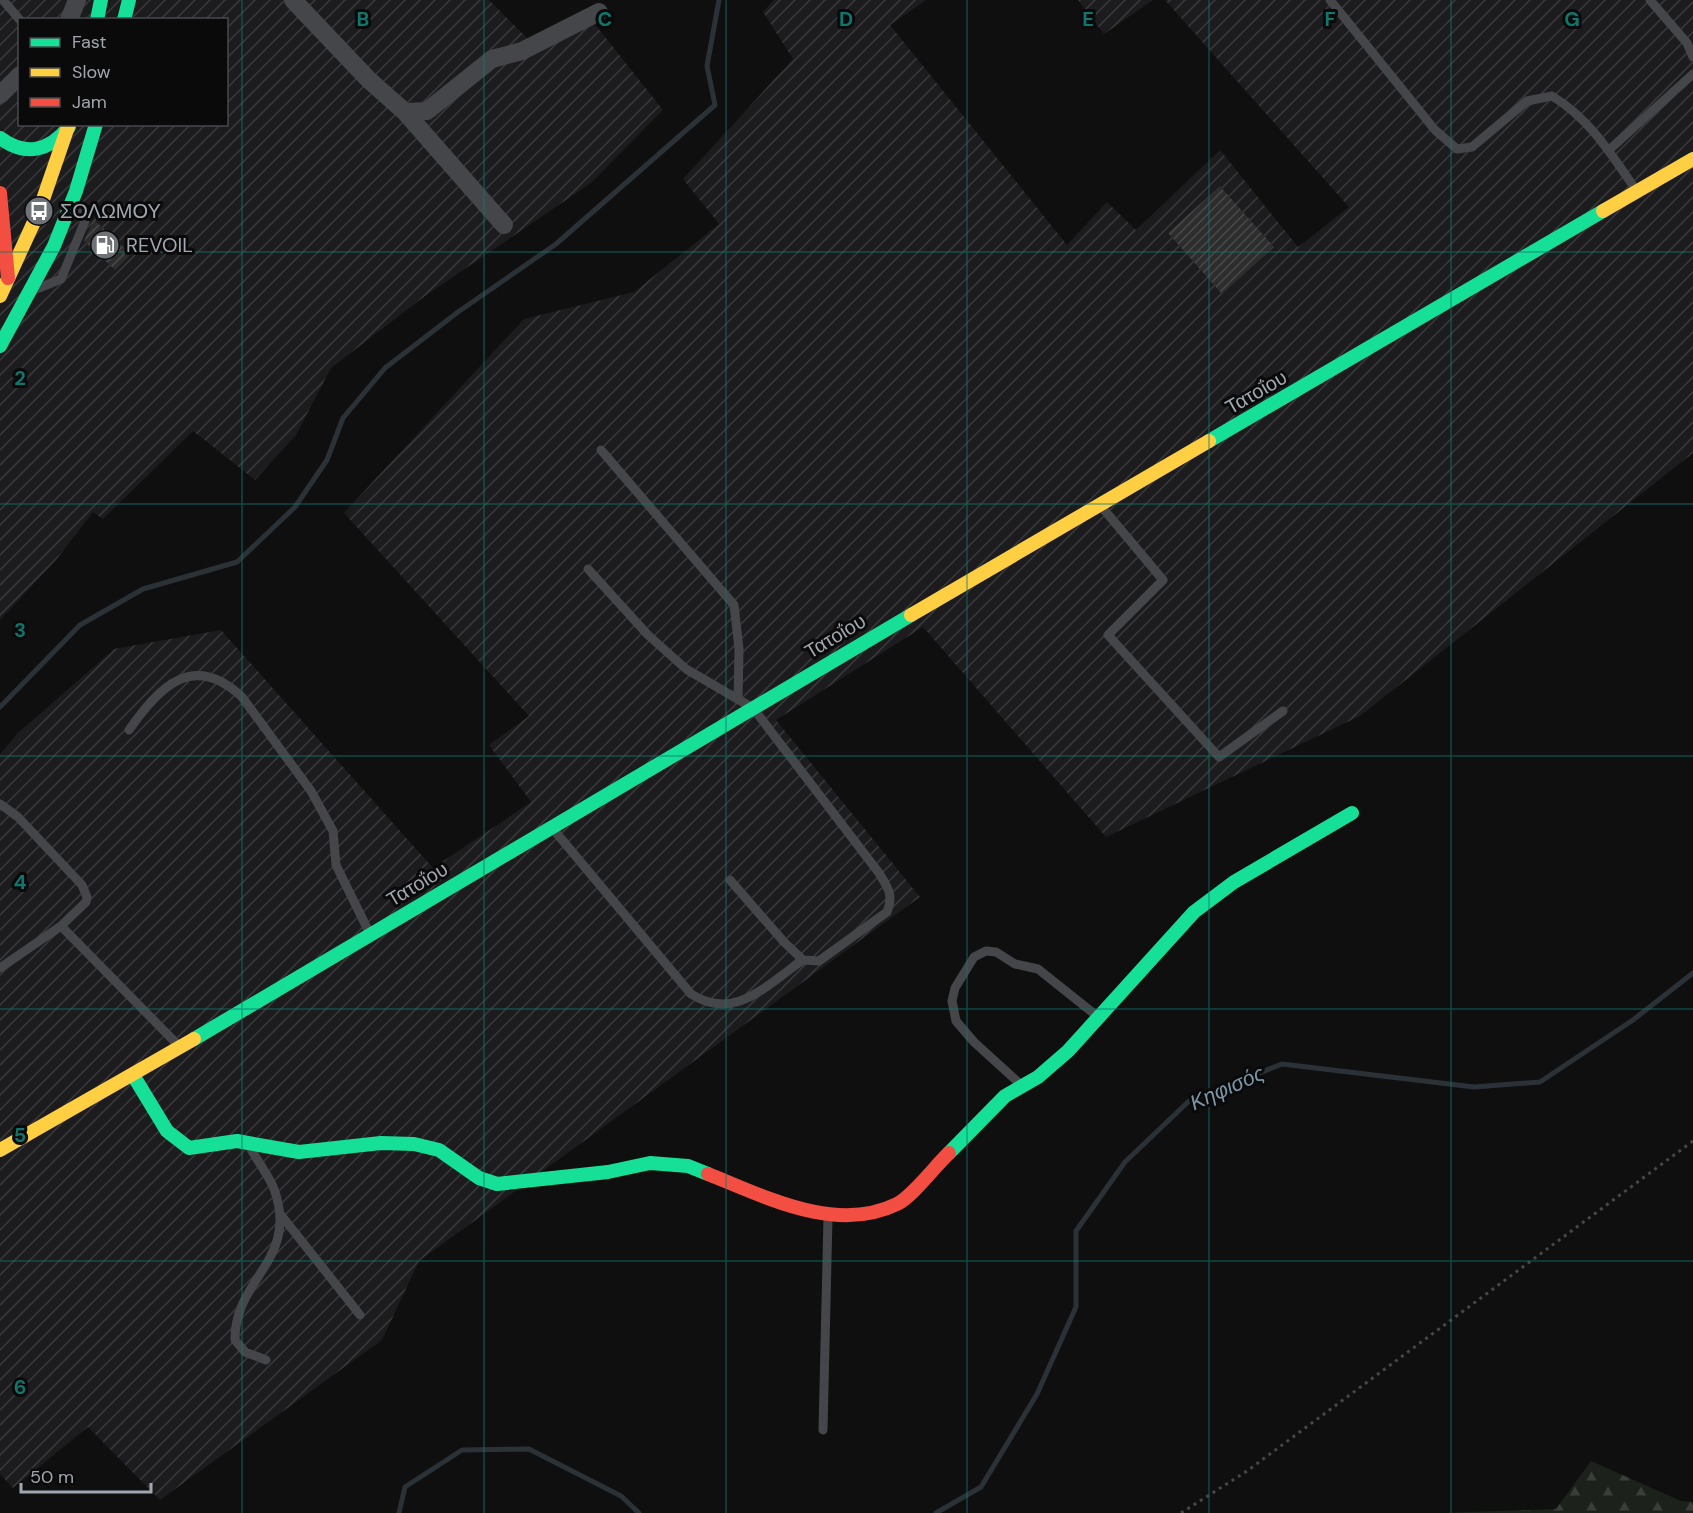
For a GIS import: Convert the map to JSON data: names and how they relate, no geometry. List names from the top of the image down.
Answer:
{
  "streets": {
    "street": ["Τατοΐου"]
  },
  "water": ["Κηφισός"],
  "places": {
    "bus stop": ["ΣΟΛΩΜΟΥ"],
    "fuel station": ["REVOIL"]
  },
  "legend": ["Fast", "Slow", "Jam"],
  "scale_bar": "50 m",
  "grid": {
    "columns": [
      "B",
      "C",
      "D",
      "E",
      "F",
      "G"
    ],
    "rows": [
      "2",
      "3",
      "4",
      "5",
      "6"
    ]
  }
}
